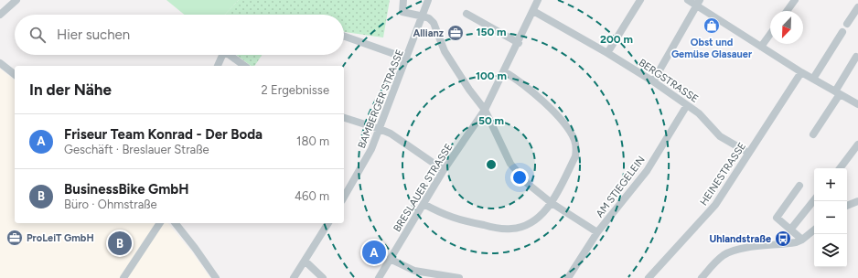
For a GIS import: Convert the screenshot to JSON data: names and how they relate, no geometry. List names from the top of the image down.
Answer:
{
  "streets": {
    "street": [
      "BERGSTRASSE",
      "BAMBERGER STRASSE",
      "HEINESTRASSE",
      "AM STIEGELEIN",
      "BRESLAUER STRASSE"
    ]
  },
  "crossings": [
    ["BERGSTRASSE", "HEINESTRASSE"],
    ["BERGSTRASSE", "AM STIEGELEIN"],
    ["BERGSTRASSE", "BRESLAUER STRASSE"]
  ],
  "places": {
    "shop": ["Obst und Gemüse Glasauer"],
    "office": ["Allianz", "ProLeiT GmbH"],
    "bus stop": ["Uhlandstraße"]
  },
  "north": "bottom left",
  "page": {
    "search": "Hier suchen",
    "heading": ["In der Nähe", "2 Ergebnisse"],
    "list": [
      {
        "mark": "A",
        "name": "Friseur Team Konrad - Der Boda",
        "note": "Geschäft · Breslauer Straße",
        "value": "180 m"
      },
      {
        "mark": "B",
        "name": "BusinessBike GmbH",
        "note": "Büro · Ohmstraße",
        "value": "460 m"
      }
    ],
    "map_buttons": ["+", "−"],
    "pins": ["B", "A"]
  },
  "rings": [
    "150 m",
    "200 m",
    "100 m",
    "50 m"
  ]
}
